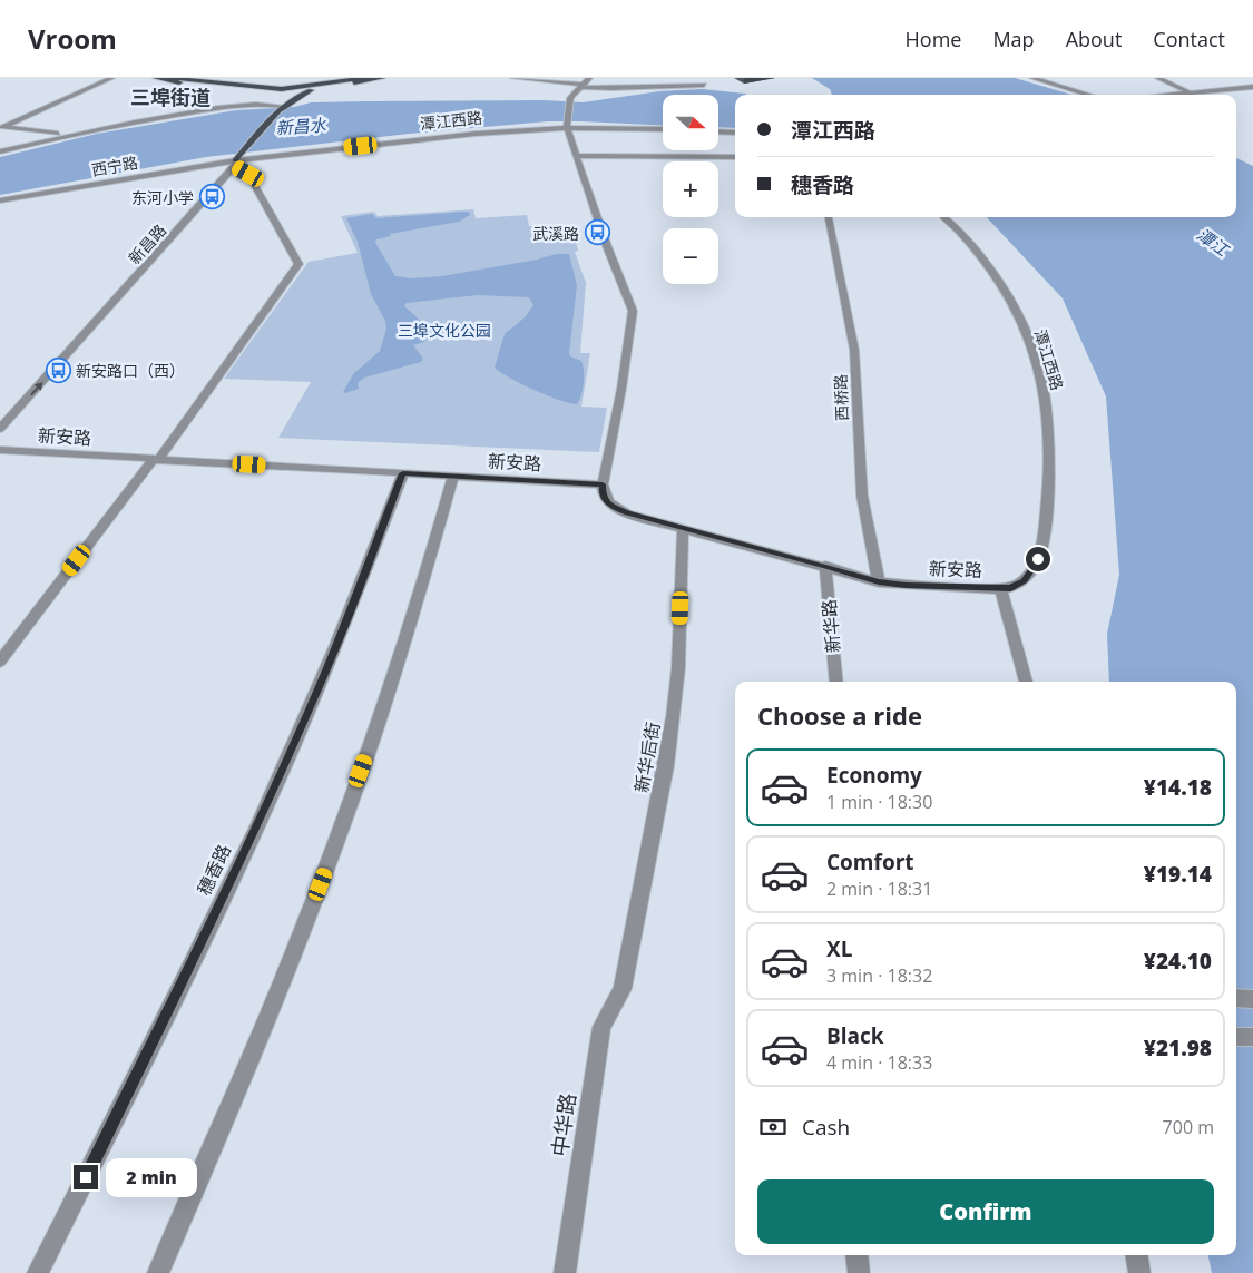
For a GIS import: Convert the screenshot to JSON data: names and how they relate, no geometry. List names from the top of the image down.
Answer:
{
  "streets": {
    "street": [
      "潭江西路",
      "西宁路",
      "新昌路",
      "西桥路",
      "新安路",
      "新华路",
      "新华后街",
      "穗香路",
      "中华路"
    ]
  },
  "crossings": [
    ["潭江西路", "西宁路"],
    ["潭江西路", "新昌路"],
    ["西宁路", "新昌路"],
    ["西桥路", "新安路"],
    ["新安路", "新华路"],
    ["新安路", "新华后街"],
    ["新安路", "穗香路"],
    ["新华后街", "中华路"]
  ],
  "districts": ["三埠街道"],
  "water": ["新昌水", "潭江"],
  "parks": ["三埠文化公园"],
  "places": {
    "bus stop": ["东河小学", "武溪路", "新安路口（西）"]
  },
  "north": "right",
  "page": {
    "header": "Vroom",
    "nav": [
      "Home",
      "Map",
      "About",
      "Contact"
    ],
    "map_buttons": ["+", "−"],
    "banner": ["潭江西路", "穗香路"],
    "heading": "Choose a ride",
    "list": [
      {
        "name": "Economy",
        "note": "1 min · 18:30",
        "value": "¥14.18"
      },
      {
        "name": "Comfort",
        "note": "2 min · 18:31",
        "value": "¥19.14"
      },
      {
        "name": "XL",
        "note": "3 min · 18:32",
        "value": "¥24.10"
      },
      {
        "name": "Black",
        "note": "4 min · 18:33",
        "value": "¥21.98"
      }
    ],
    "pay": ["Cash", "700 m"],
    "bubble": "2 min",
    "buttons": "Confirm"
  }
}
